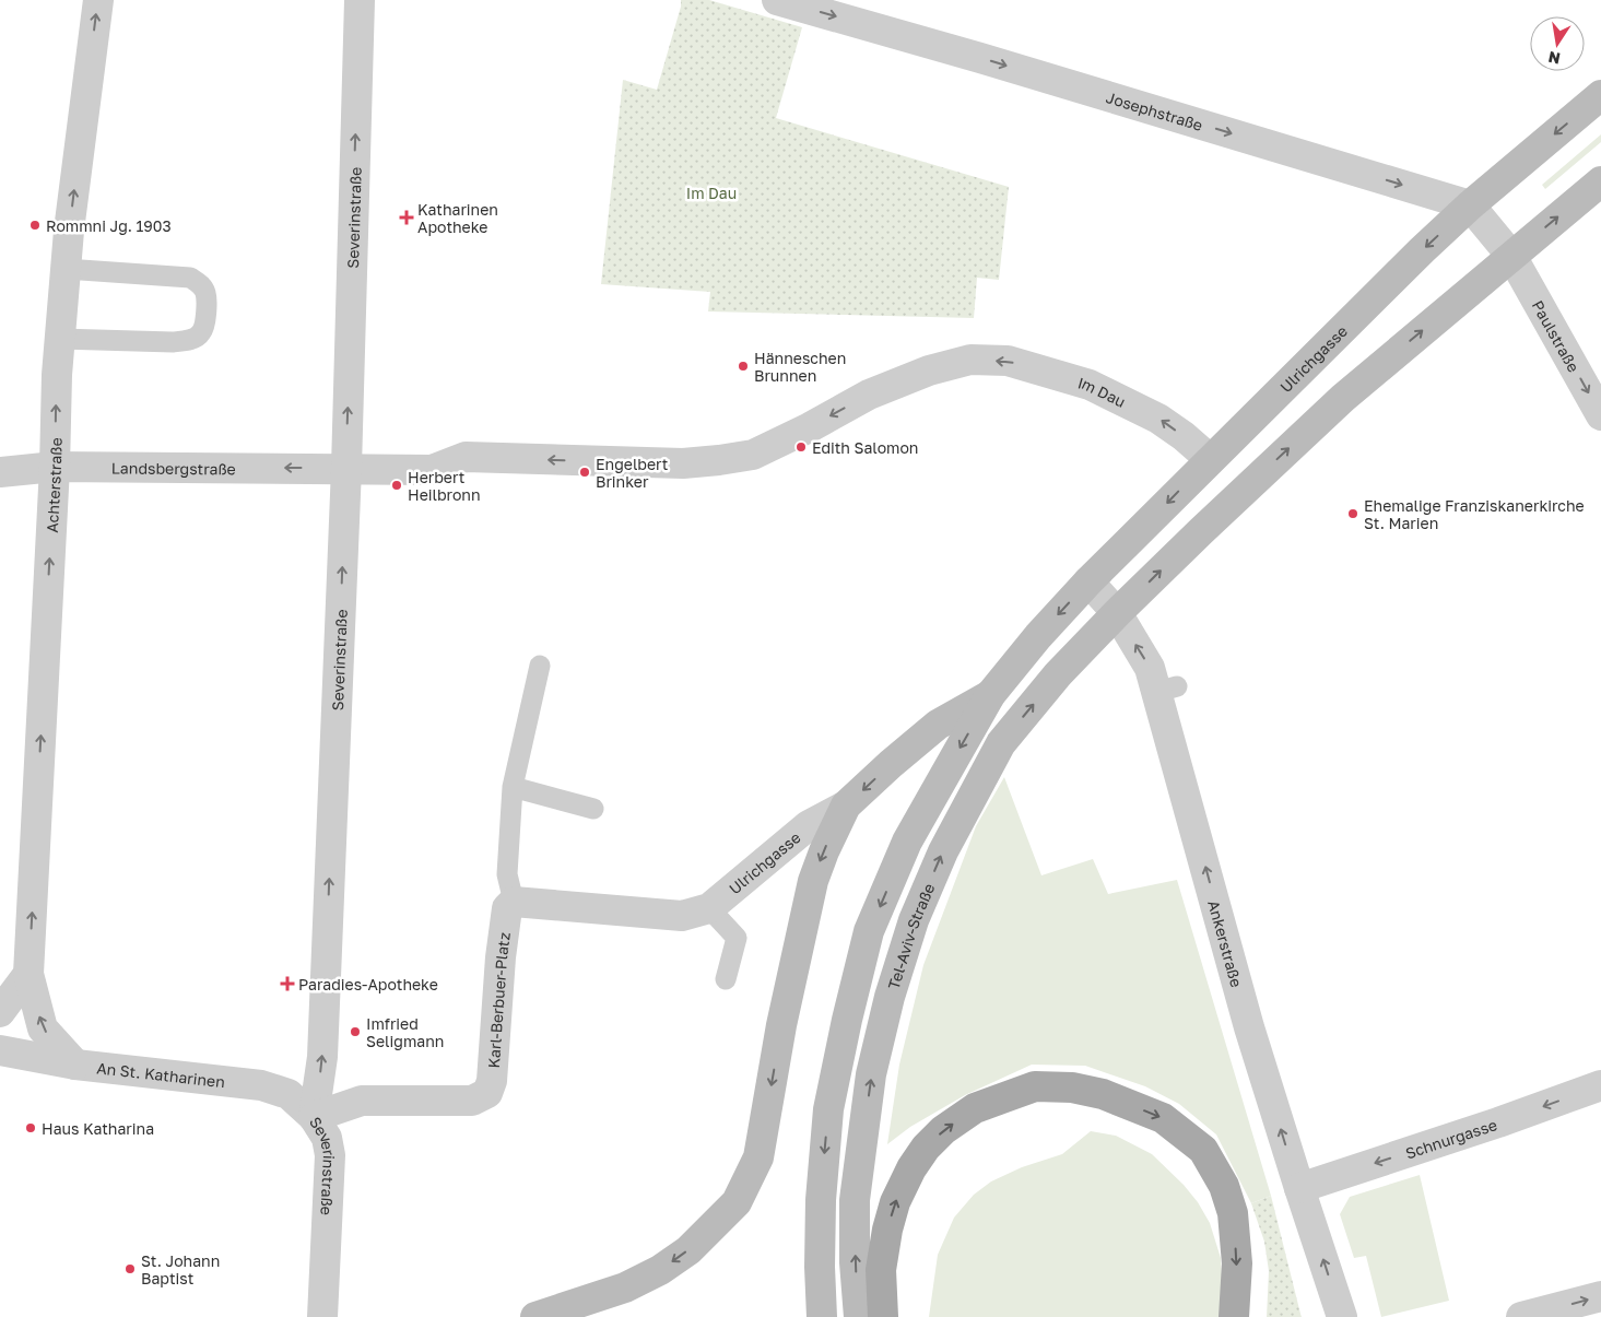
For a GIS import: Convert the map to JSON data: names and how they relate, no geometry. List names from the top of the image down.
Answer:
{
  "streets": {
    "main road": ["Ulrichgasse", "Tel-Aviv-Straße"],
    "street": [
      "Josephstraße",
      "Severinstraße",
      "Paulstraße",
      "Im Dau",
      "Landsbergstraße",
      "Achterstraße",
      "Ankerstraße",
      "Karl-Berbuer-Platz",
      "An St. Katharinen",
      "Schnurgasse"
    ]
  },
  "crossings": [
    ["Josephstraße", "Ulrichgasse"],
    ["Severinstraße", "Im Dau"],
    ["Severinstraße", "Landsbergstraße"],
    ["Severinstraße", "Karl-Berbuer-Platz"],
    ["Severinstraße", "An St. Katharinen"],
    ["Ulrichgasse", "Im Dau"],
    ["Ulrichgasse", "Ankerstraße"],
    ["Im Dau", "Landsbergstraße"],
    ["Landsbergstraße", "Achterstraße"],
    ["Achterstraße", "An St. Katharinen"],
    ["Tel-Aviv-Straße", "Ankerstraße"],
    ["Ankerstraße", "Schnurgasse"],
    ["Karl-Berbuer-Platz", "An St. Katharinen"]
  ],
  "one_way": [
    "Josephstraße",
    "Severinstraße",
    "Paulstraße",
    "Im Dau",
    "Landsbergstraße",
    "Achterstraße",
    "Ankerstraße",
    "Schnurgasse"
  ],
  "parks": ["Im Dau"],
  "places": {
    "health": ["Katharinen Apotheke", "Paradies-Apotheke"],
    "other": [
      "Rommni Jg. 1903",
      "Hänneschen Brunnen",
      "Edith Salomon",
      "Engelbert Brinker",
      "Herbert Heilbronn",
      "Ehemalige Franziskanerkirche St. Marien",
      "Imfried Seligmann",
      "Haus Katharina",
      "St. Johann Baptist"
    ]
  },
  "north": "bottom"
}
